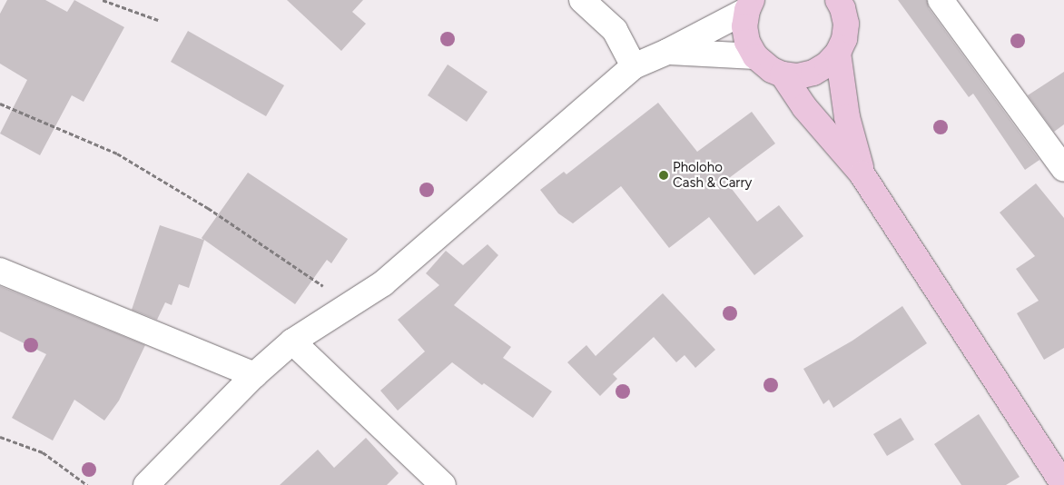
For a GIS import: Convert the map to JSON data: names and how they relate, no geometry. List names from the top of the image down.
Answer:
{
  "places": ["Pholoho Cash & Carry"]
}
